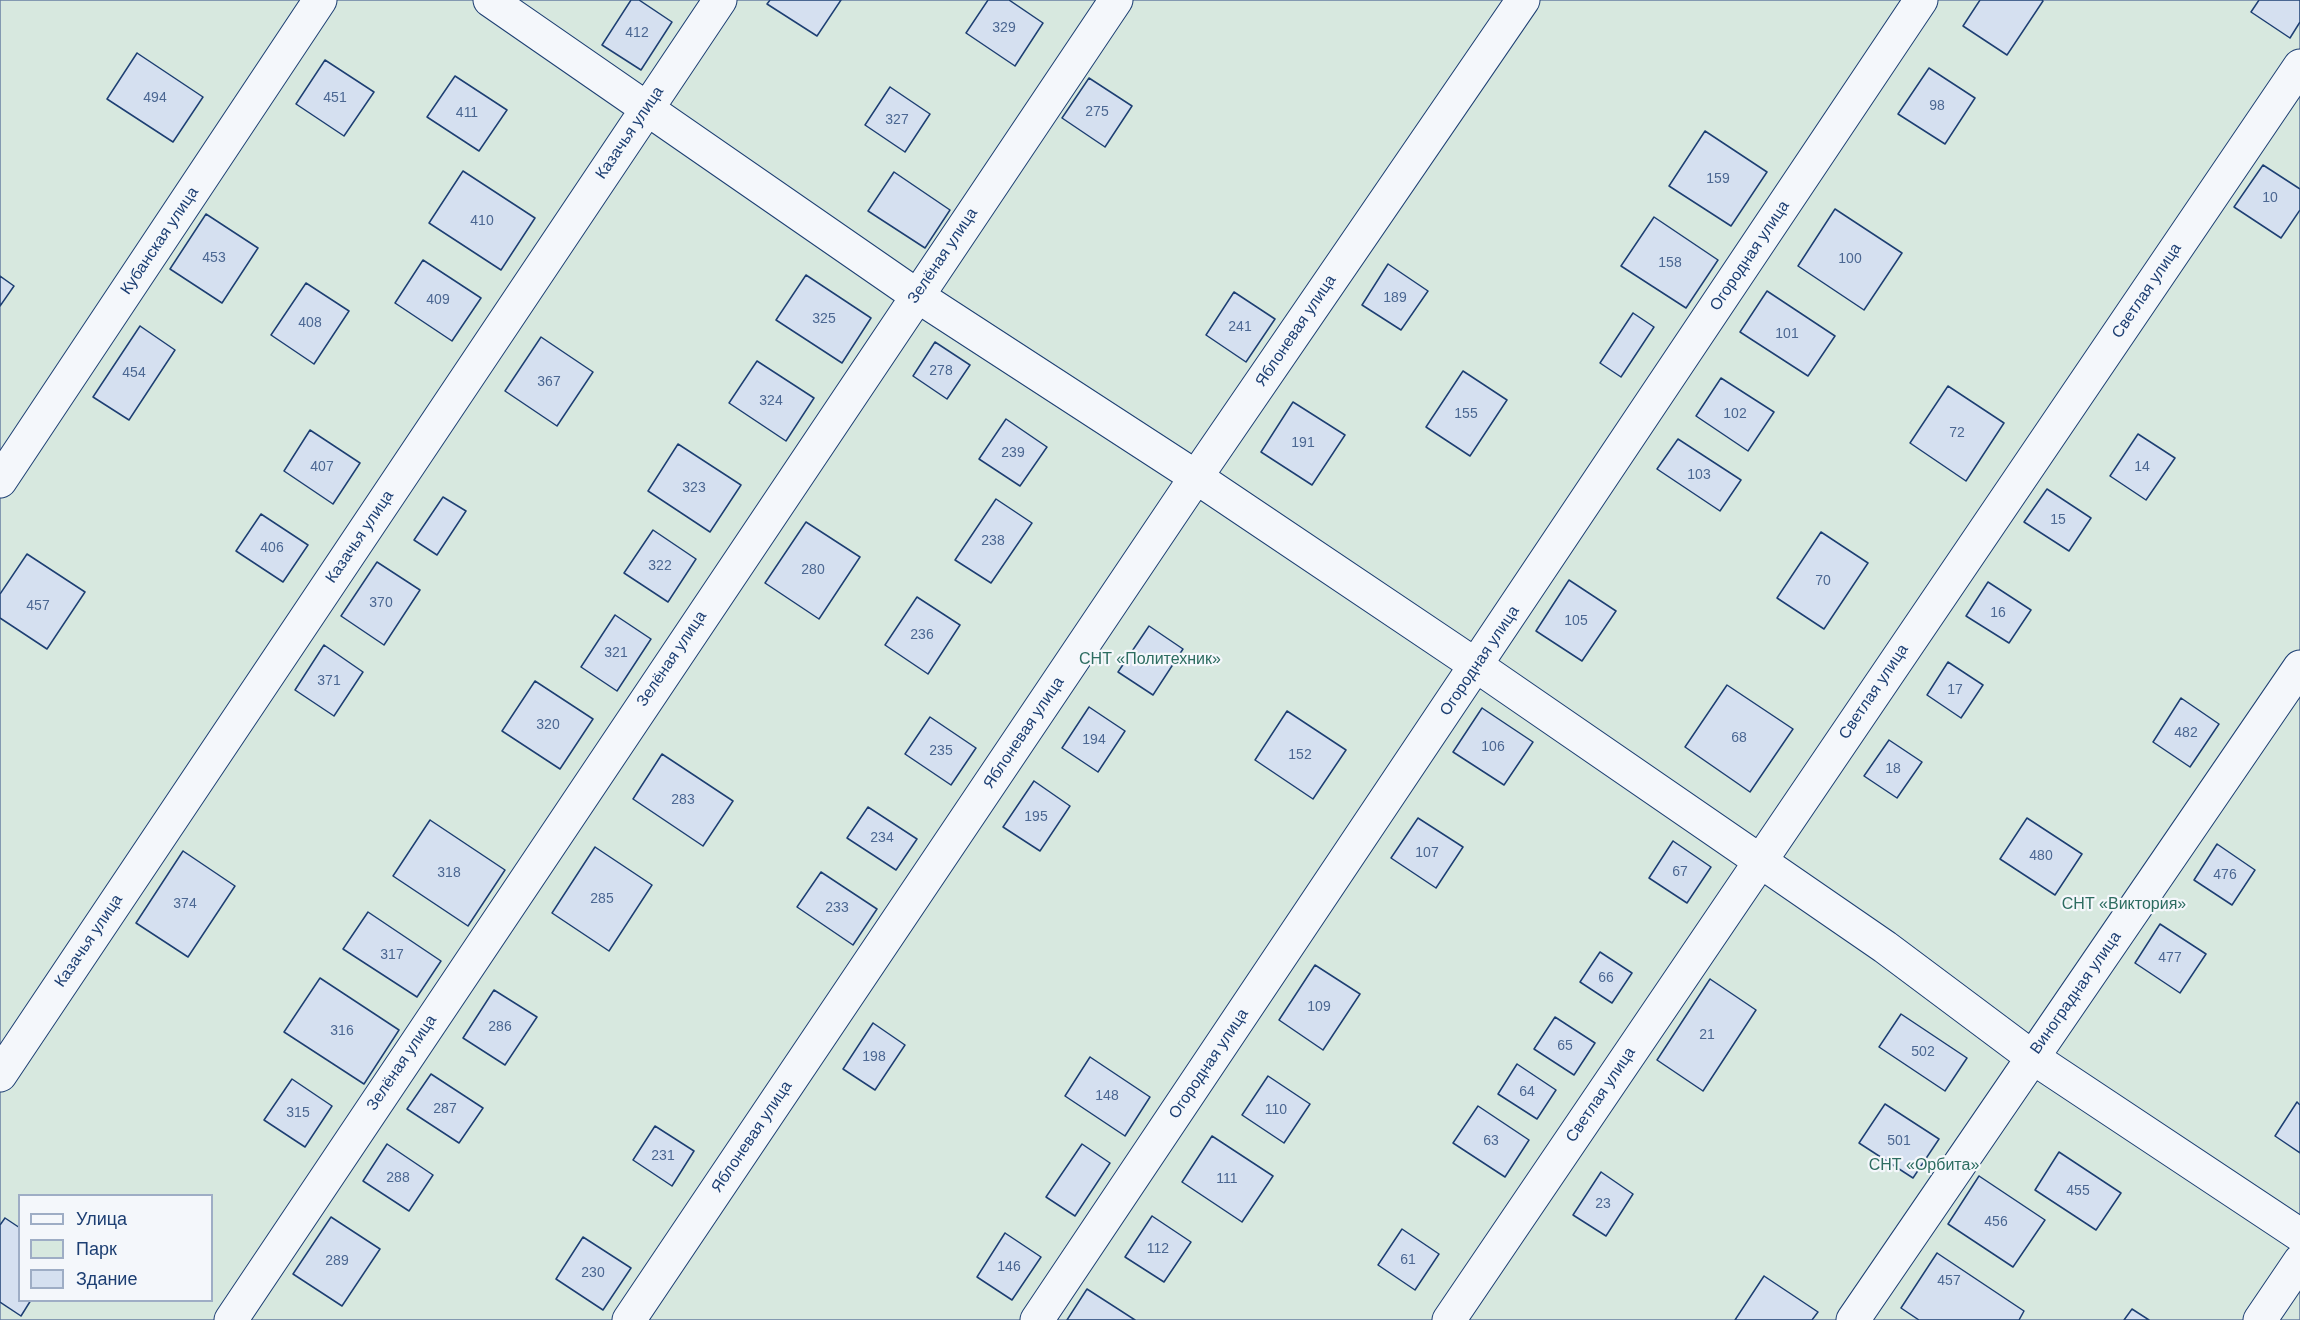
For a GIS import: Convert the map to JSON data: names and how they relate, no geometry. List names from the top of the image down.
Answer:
{
  "streets": {
    "street": [
      "Казачья улица",
      "Кубанская улица",
      "Зелёная улица",
      "Огородная улица",
      "Светлая улица",
      "Яблоневая улица",
      "Виноградная улица"
    ]
  },
  "parks": ["СНТ «Политехник»", "СНТ «Виктория»", "СНТ «Орбита»"],
  "house_numbers": [
    "329",
    "412",
    "494",
    "451",
    "98",
    "275",
    "411",
    "327",
    "159",
    "10",
    "410",
    "453",
    "100",
    "158",
    "189",
    "409",
    "325",
    "408",
    "241",
    "101",
    "278",
    "454",
    "367",
    "324",
    "155",
    "102",
    "72",
    "191",
    "239",
    "407",
    "14",
    "103",
    "323",
    "15",
    "238",
    "406",
    "322",
    "280",
    "70",
    "370",
    "457",
    "16",
    "105",
    "236",
    "321",
    "371",
    "17",
    "320",
    "482",
    "68",
    "194",
    "106",
    "235",
    "152",
    "18",
    "283",
    "195",
    "234",
    "107",
    "480",
    "67",
    "318",
    "476",
    "285",
    "374",
    "233",
    "317",
    "477",
    "66",
    "109",
    "286",
    "316",
    "21",
    "65",
    "502",
    "198",
    "64",
    "148",
    "287",
    "110",
    "315",
    "63",
    "501",
    "231",
    "288",
    "111",
    "455",
    "23",
    "456",
    "112",
    "61",
    "289",
    "146",
    "230",
    "457"
  ],
  "legend": ["Улица", "Парк", "Здание"]
}
